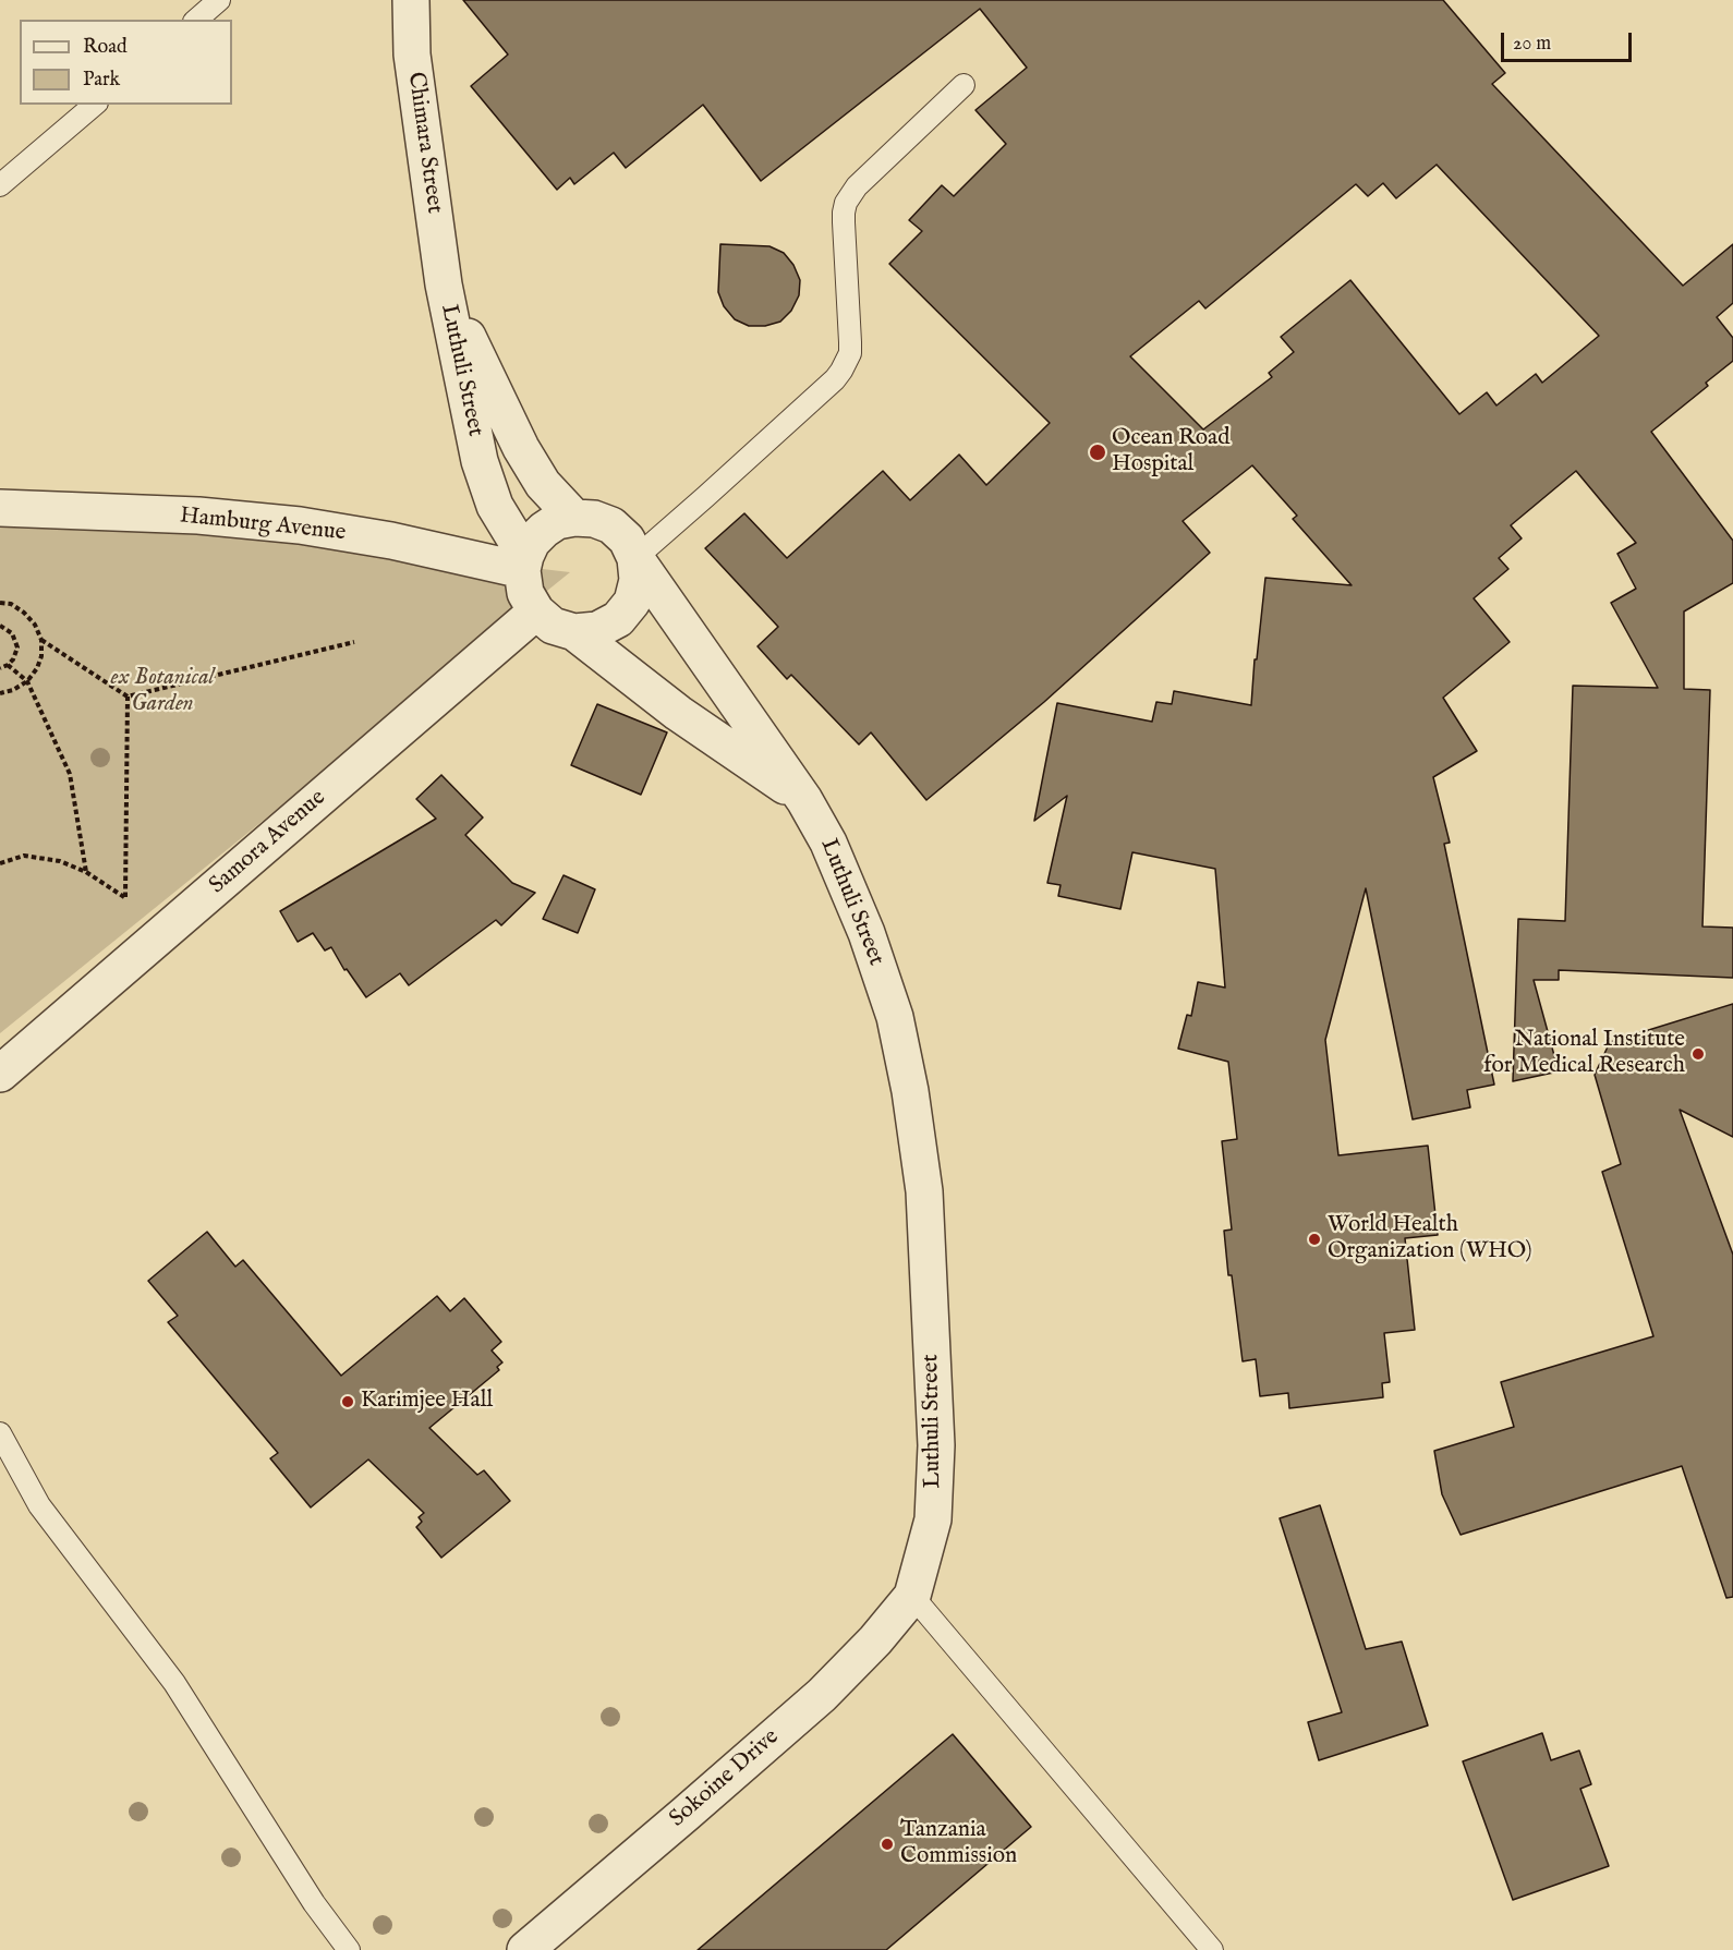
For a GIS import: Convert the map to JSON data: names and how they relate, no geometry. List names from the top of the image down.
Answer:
{
  "streets": {
    "street": [
      "Chimara Street",
      "Luthuli Street",
      "Hamburg Avenue",
      "Samora Avenue",
      "Sokoine Drive"
    ]
  },
  "crossings": [
    ["Chimara Street", "Luthuli Street"],
    ["Luthuli Street", "Hamburg Avenue"],
    ["Luthuli Street", "Samora Avenue"],
    ["Luthuli Street", "Sokoine Drive"],
    ["Hamburg Avenue", "Samora Avenue"]
  ],
  "parks": ["ex Botanical Garden"],
  "places": [
    "Ocean Road Hospital",
    "National Institute for Medical Research",
    "World Health Organization (WHO)",
    "Karimjee Hall",
    "Tanzania Commission"
  ],
  "legend": ["Road", "Park"],
  "scale_bar": "20 m"
}
